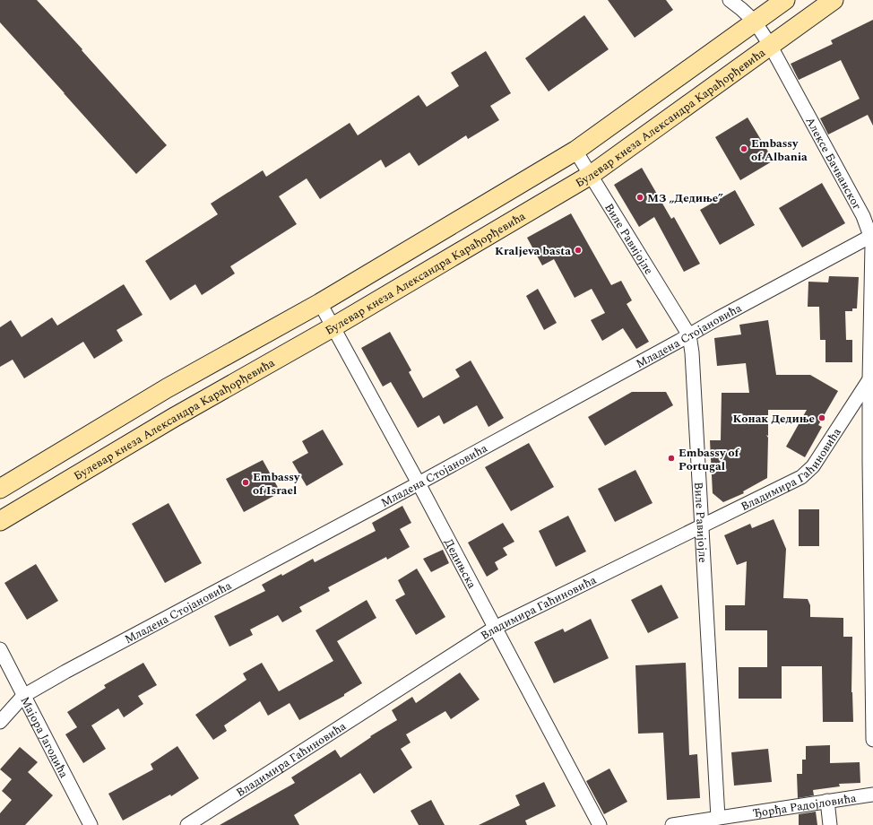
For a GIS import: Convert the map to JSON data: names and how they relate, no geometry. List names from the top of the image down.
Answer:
{
  "streets": {
    "street": [
      "Булевар кнеза Александра Карађорђевића",
      "Алексе Бачванског",
      "Виле Равијојле",
      "Младена Стојановића",
      "Владимира Гаћиновића",
      "Дедињска",
      "Мајора Јагодића",
      "Ђорђа Радојловића"
    ]
  },
  "crossings": [
    ["Булевар кнеза Александра Карађорђевића", "Алексе Бачванског"],
    ["Булевар кнеза Александра Карађорђевића", "Виле Равијојле"],
    ["Булевар кнеза Александра Карађорђевића", "Дедињска"],
    ["Алексе Бачванског", "Младена Стојановића"],
    ["Алексе Бачванског", "Владимира Гаћиновића"],
    ["Виле Равијојле", "Младена Стојановића"],
    ["Виле Равијојле", "Владимира Гаћиновића"],
    ["Виле Равијојле", "Ђорђа Радојловића"],
    ["Младена Стојановића", "Дедињска"],
    ["Младена Стојановића", "Мајора Јагодића"],
    ["Владимира Гаћиновића", "Дедињска"]
  ],
  "places": [
    "Embassy of Albania",
    "МЗ „Дедиње”",
    "Kraljeva basta",
    "Конак Дедиње",
    "Embassy of Portugal",
    "Embassy of Israel"
  ]
}
